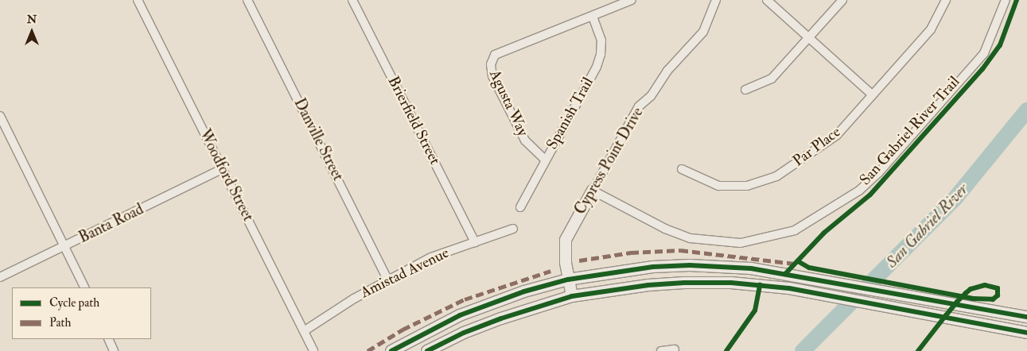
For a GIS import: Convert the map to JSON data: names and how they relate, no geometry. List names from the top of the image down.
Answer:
{
  "streets": {
    "main road": ["Cypress Point Drive"],
    "street": [
      "Agusta Way",
      "Spanish Trail",
      "Brierfield Street",
      "Danville Street",
      "Par Place",
      "Woodford Street",
      "Banta Road",
      "Amistad Avenue"
    ],
    "cycle path": ["San Gabriel River Trail"]
  },
  "crossings": [
    ["Agusta Way", "Spanish Trail"],
    ["Brierfield Street", "Amistad Avenue"],
    ["Danville Street", "Amistad Avenue"],
    ["Woodford Street", "Banta Road"],
    ["Woodford Street", "Amistad Avenue"]
  ],
  "water": ["San Gabriel River"],
  "legend": ["Cycle path", "Path"],
  "north": "top"
}
